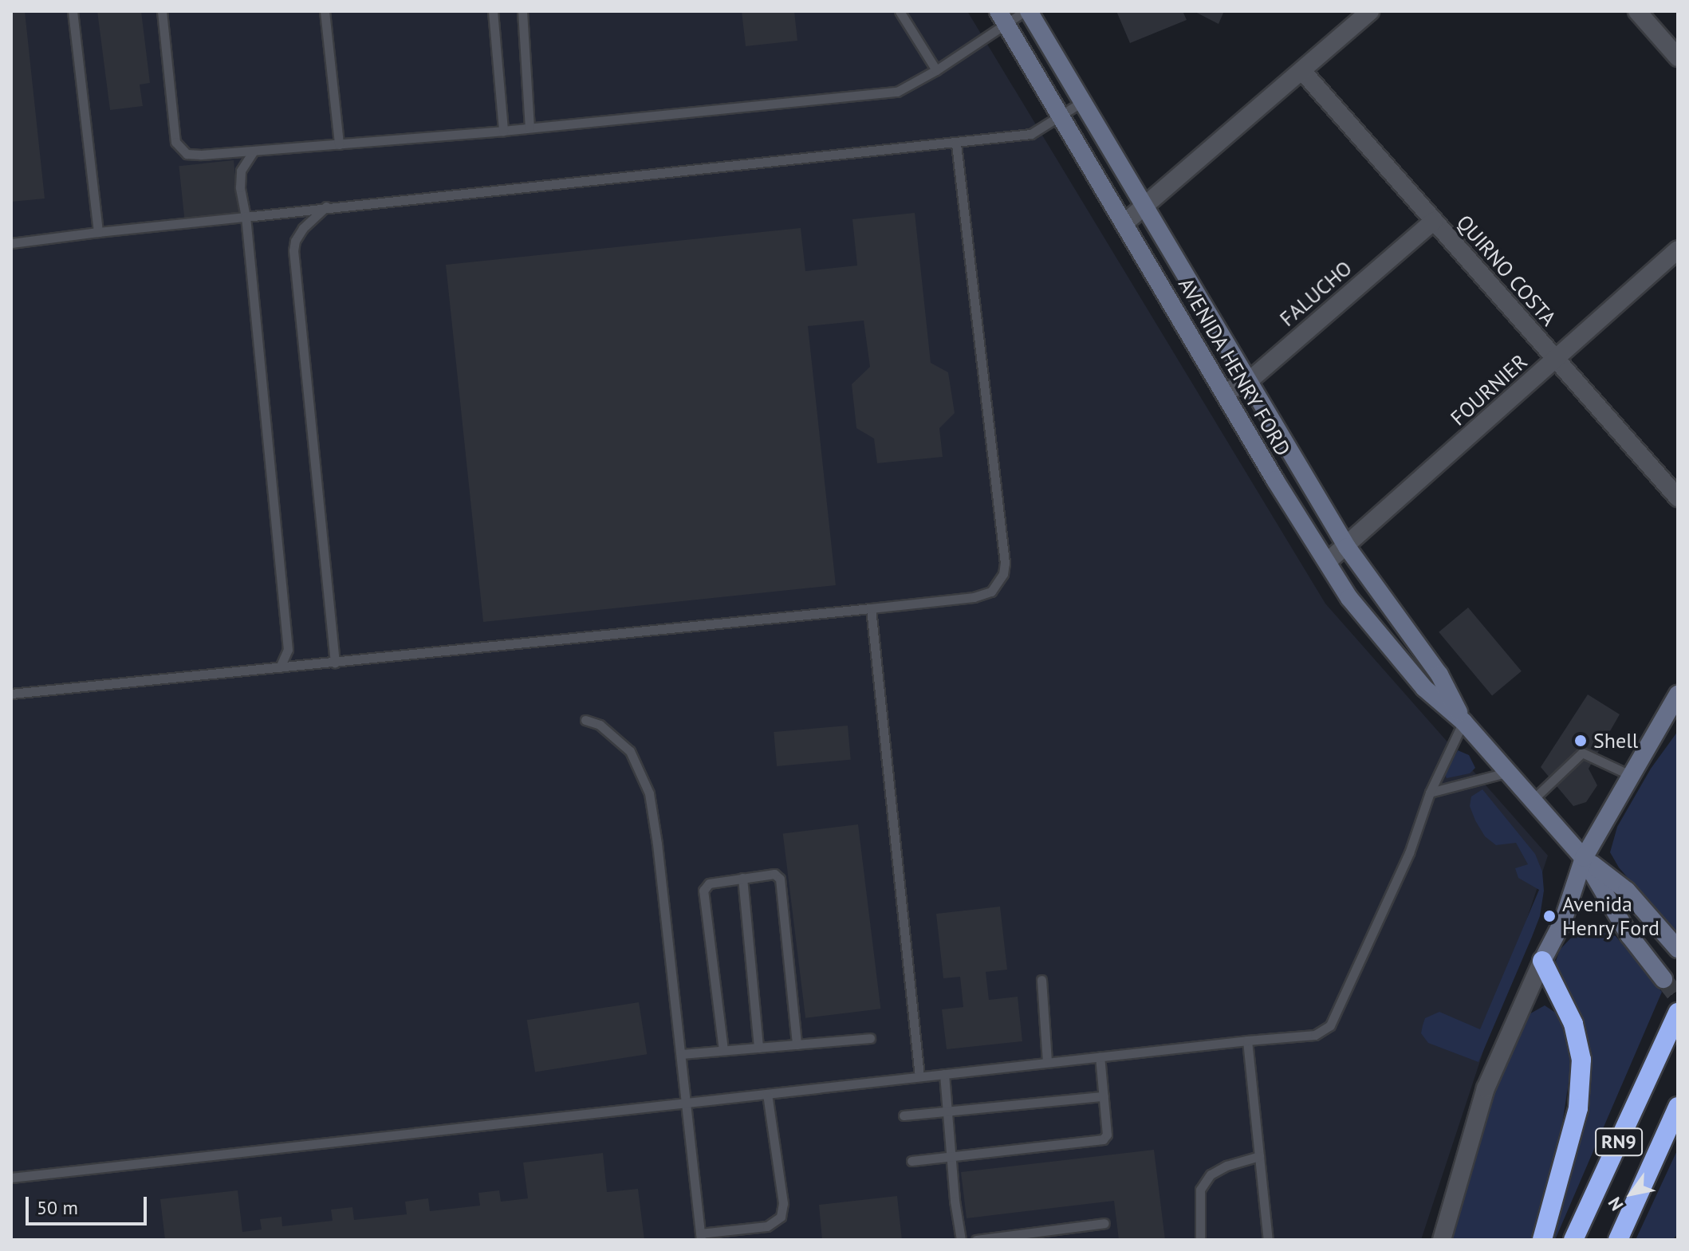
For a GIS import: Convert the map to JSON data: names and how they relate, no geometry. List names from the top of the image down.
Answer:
{
  "streets": {
    "highway": ["RN9"],
    "main road": ["AVENIDA HENRY FORD"],
    "street": ["QUIRNO COSTA", "FALUCHO", "FOURNIER"]
  },
  "crossings": [
    ["QUIRNO COSTA", "FALUCHO"],
    ["QUIRNO COSTA", "FOURNIER"],
    ["FALUCHO", "AVENIDA HENRY FORD"],
    ["AVENIDA HENRY FORD", "FOURNIER"]
  ],
  "places": ["Shell", "Avenida Henry Ford"],
  "scale_bar": "50 m",
  "north": "bottom left"
}
